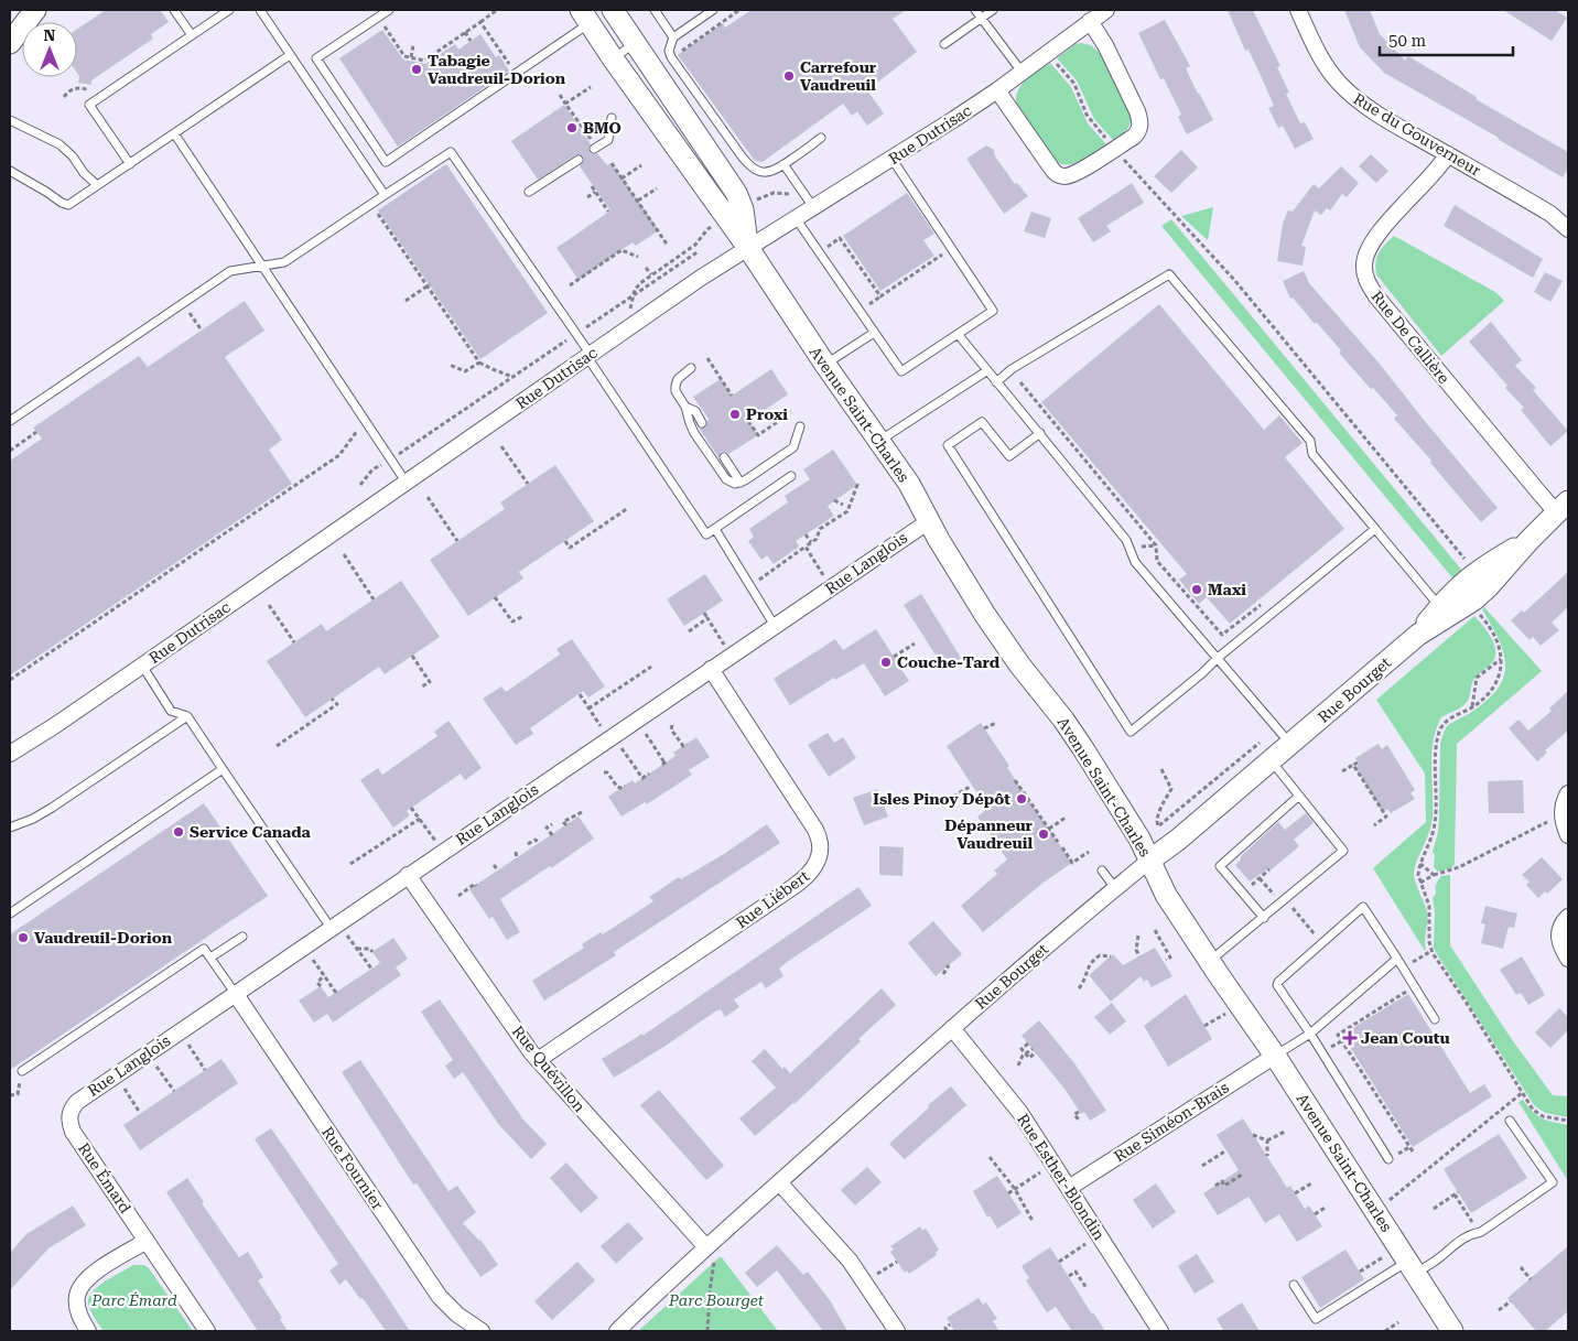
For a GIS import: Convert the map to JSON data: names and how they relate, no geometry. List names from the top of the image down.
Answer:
{
  "streets": {
    "street": [
      "Rue Dutrisac",
      "Rue du Gouverneur",
      "Rue De Callière",
      "Avenue Saint-Charles",
      "Rue Langlois",
      "Rue Bourget",
      "Rue Liébert",
      "Rue Quévillon",
      "Rue Siméon-Brais",
      "Rue Fournier",
      "Rue Esther-Blondin",
      "Rue Émard"
    ]
  },
  "crossings": [
    ["Rue Dutrisac", "Avenue Saint-Charles"],
    ["Rue du Gouverneur", "Rue De Callière"],
    ["Rue De Callière", "Rue Bourget"],
    ["Avenue Saint-Charles", "Rue Langlois"],
    ["Avenue Saint-Charles", "Rue Bourget"],
    ["Avenue Saint-Charles", "Rue Siméon-Brais"],
    ["Rue Langlois", "Rue Liébert"],
    ["Rue Langlois", "Rue Quévillon"],
    ["Rue Langlois", "Rue Fournier"],
    ["Rue Langlois", "Rue Émard"],
    ["Rue Bourget", "Rue Quévillon"],
    ["Rue Bourget", "Rue Esther-Blondin"],
    ["Rue Liébert", "Rue Quévillon"],
    ["Rue Siméon-Brais", "Rue Esther-Blondin"]
  ],
  "parks": ["Parc Émard", "Parc Bourget"],
  "places": {
    "other": [
      "Tabagie Vaudreuil-Dorion",
      "Carrefour Vaudreuil",
      "BMO",
      "Proxi",
      "Maxi",
      "Couche-Tard",
      "Isles Pinoy Dépôt",
      "Service Canada",
      "Dépanneur Vaudreuil",
      "Vaudreuil-Dorion"
    ],
    "health": ["Jean Coutu"]
  },
  "scale_bar": "50 m",
  "north": "top"
}
